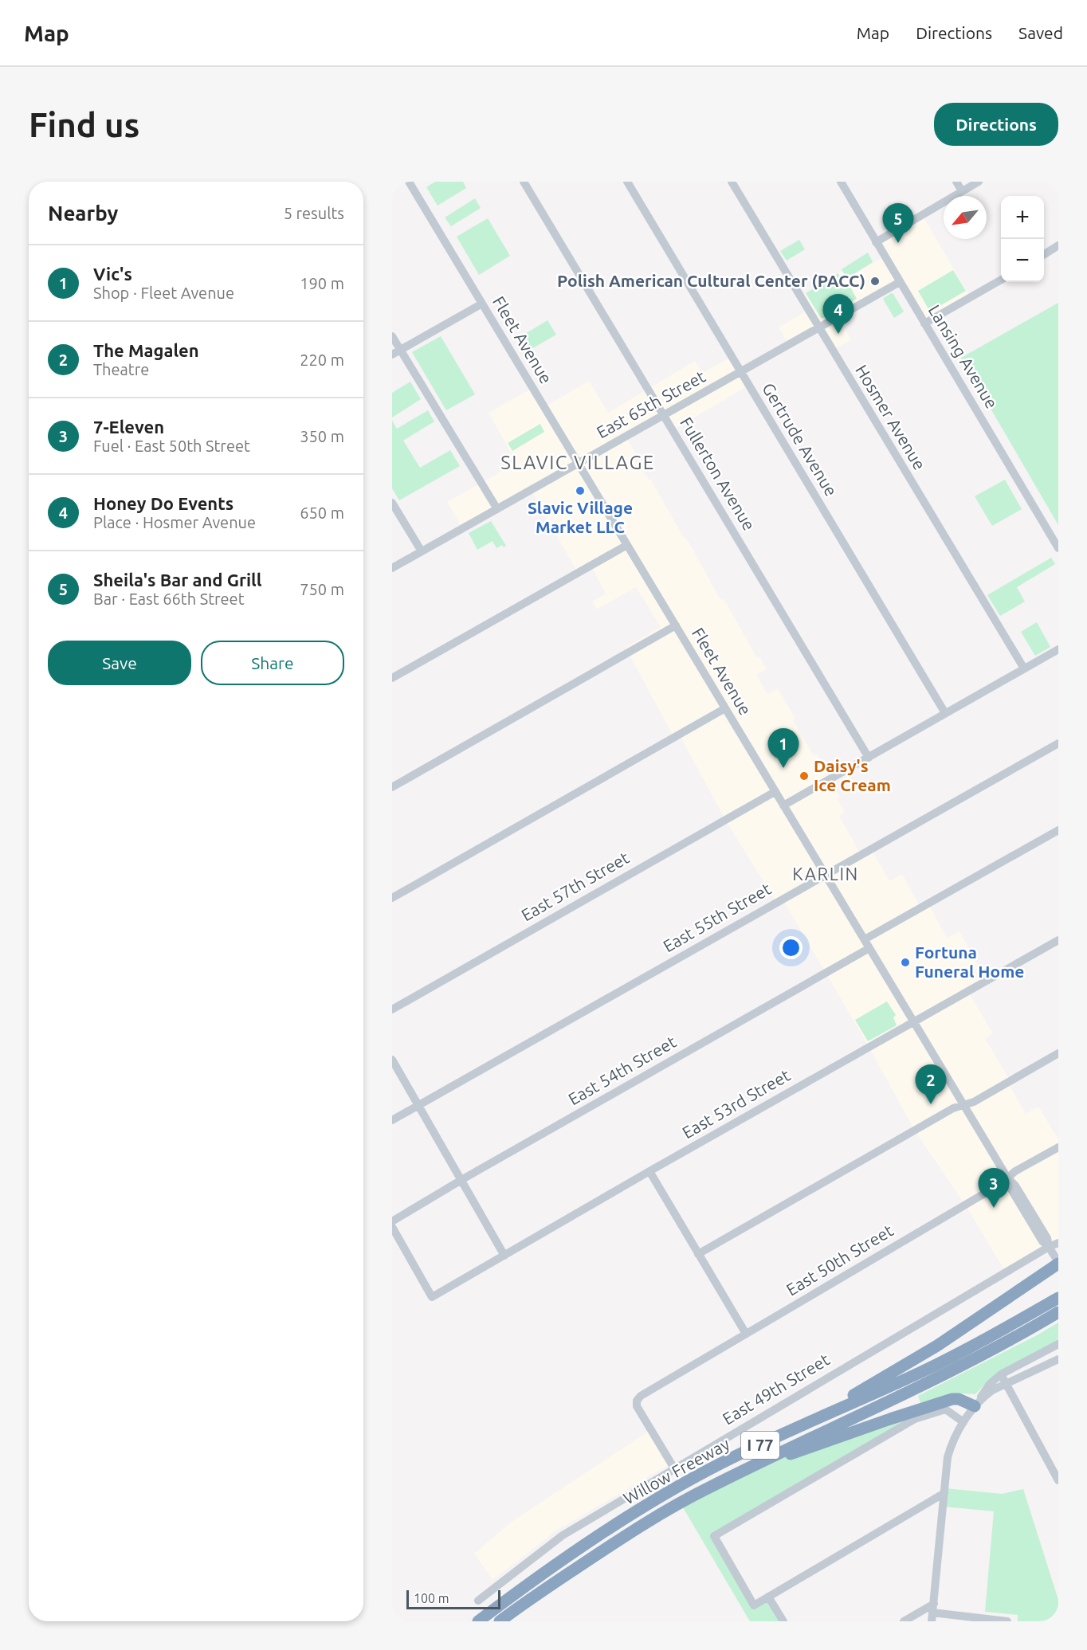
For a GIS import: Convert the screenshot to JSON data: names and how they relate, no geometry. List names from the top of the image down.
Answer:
{
  "streets": {
    "highway": ["I 77", "Willow Freeway"],
    "street": [
      "Fleet Avenue",
      "Lansing Avenue",
      "East 65th Street",
      "Hosmer Avenue",
      "Gertrude Avenue",
      "Fullerton Avenue",
      "East 57th Street",
      "East 55th Street",
      "East 54th Street",
      "East 53rd Street",
      "East 50th Street",
      "East 49th Street"
    ]
  },
  "crossings": [
    ["Fleet Avenue", "East 65th Street"],
    ["Fleet Avenue", "East 57th Street"],
    ["Fleet Avenue", "East 55th Street"],
    ["Fleet Avenue", "East 54th Street"],
    ["Fleet Avenue", "East 53rd Street"],
    ["Fleet Avenue", "East 50th Street"],
    ["Fleet Avenue", "East 49th Street"],
    ["Lansing Avenue", "East 65th Street"],
    ["East 65th Street", "Hosmer Avenue"],
    ["East 65th Street", "Gertrude Avenue"],
    ["East 65th Street", "Fullerton Avenue"],
    ["East 50th Street", "East 49th Street"]
  ],
  "districts": ["SLAVIC VILLAGE", "KARLIN"],
  "places": [
    "Polish American Cultural Center (PACC)",
    "Slavic Village Market LLC",
    "Daisy's Ice Cream",
    "Fortuna Funeral Home"
  ],
  "scale_bar": "100 m",
  "north": "bottom left",
  "page": {
    "header": "Map",
    "nav": ["Map", "Directions", "Saved"],
    "buttons": [
      "Directions",
      ["Save", "Share"]
    ],
    "title": "Find us",
    "heading": ["Nearby", "5 results"],
    "map_buttons": ["+", "−"],
    "pins": [
      "5",
      "4",
      "1",
      "2",
      "3"
    ],
    "list": [
      {
        "mark": "1",
        "name": "Vic's",
        "note": "Shop · Fleet Avenue",
        "value": "190 m"
      },
      {
        "mark": "2",
        "name": "The Magalen",
        "note": "Theatre",
        "value": "220 m"
      },
      {
        "mark": "3",
        "name": "7-Eleven",
        "note": "Fuel · East 50th Street",
        "value": "350 m"
      },
      {
        "mark": "4",
        "name": "Honey Do Events",
        "note": "Place · Hosmer Avenue",
        "value": "650 m"
      },
      {
        "mark": "5",
        "name": "Sheila's Bar and Grill",
        "note": "Bar · East 66th Street",
        "value": "750 m"
      }
    ],
    "scale": "100 m"
  }
}
